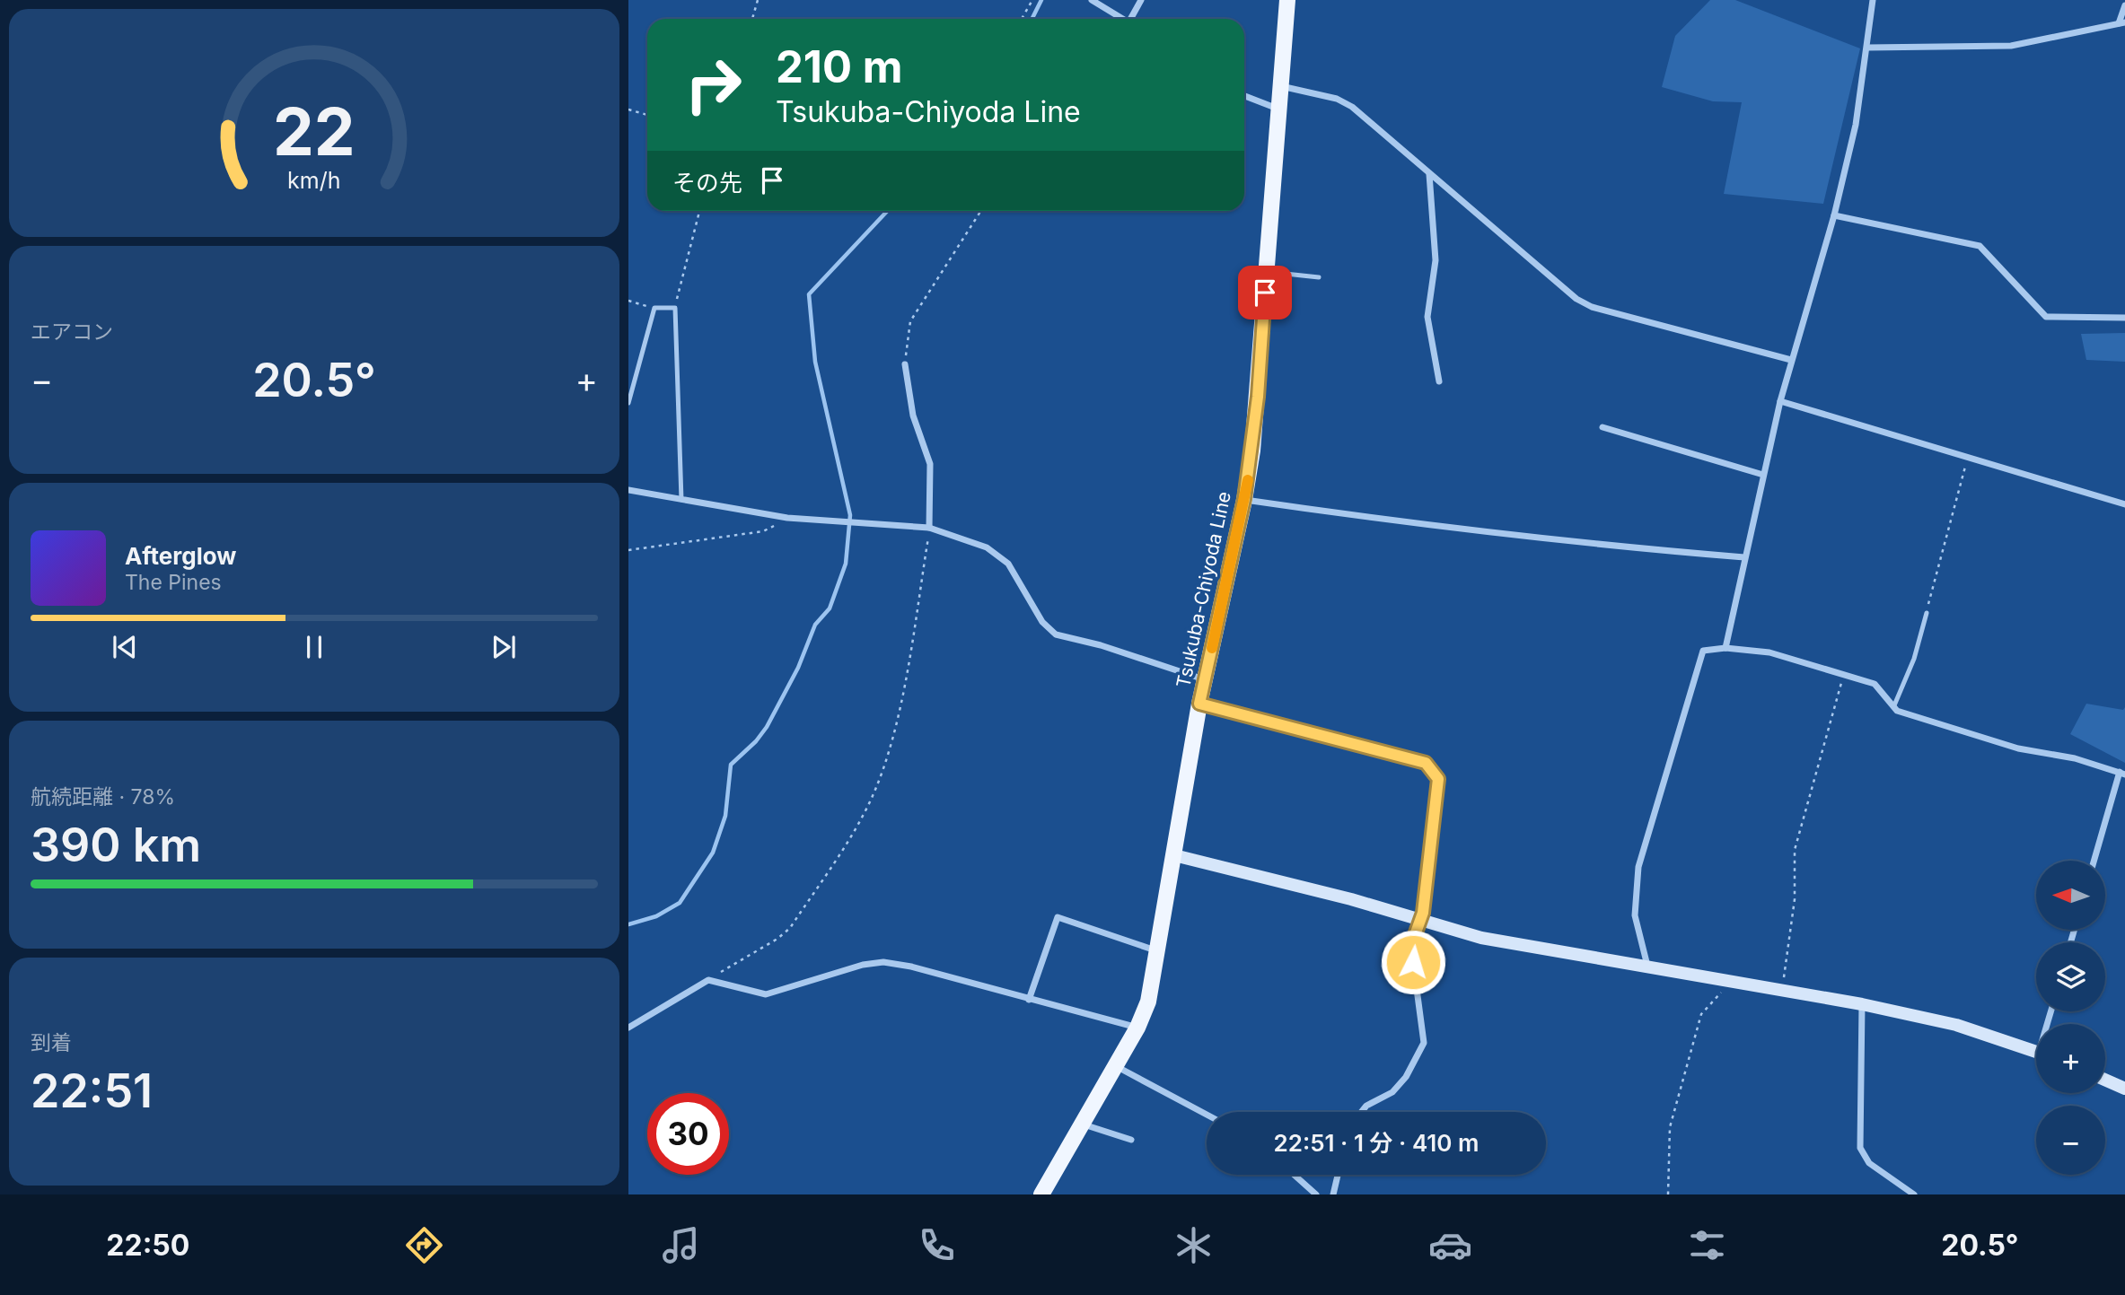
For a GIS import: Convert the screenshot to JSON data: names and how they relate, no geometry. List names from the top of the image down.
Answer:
{
  "streets": {
    "main road": ["Tsukuba-Chiyoda Line"]
  },
  "north": "left",
  "page": {
    "turn": ["210 m", "Tsukuba-Chiyoda Line"],
    "then": "その先",
    "tile": [
      "エアコン",
      ["航続距離 · 78%", "390 km"],
      ["到着", "22:51"]
    ],
    "heat": ["−", "20.5°", "+"],
    "song": ["Afterglow", "The Pines"],
    "map_buttons": ["+", "−"],
    "limit": "30",
    "trip": "22:51 · 1 分 · 410 m",
    "tabs": ["22:50", "20.5°"],
    "gauge": ["22", "km/h"]
  }
}
